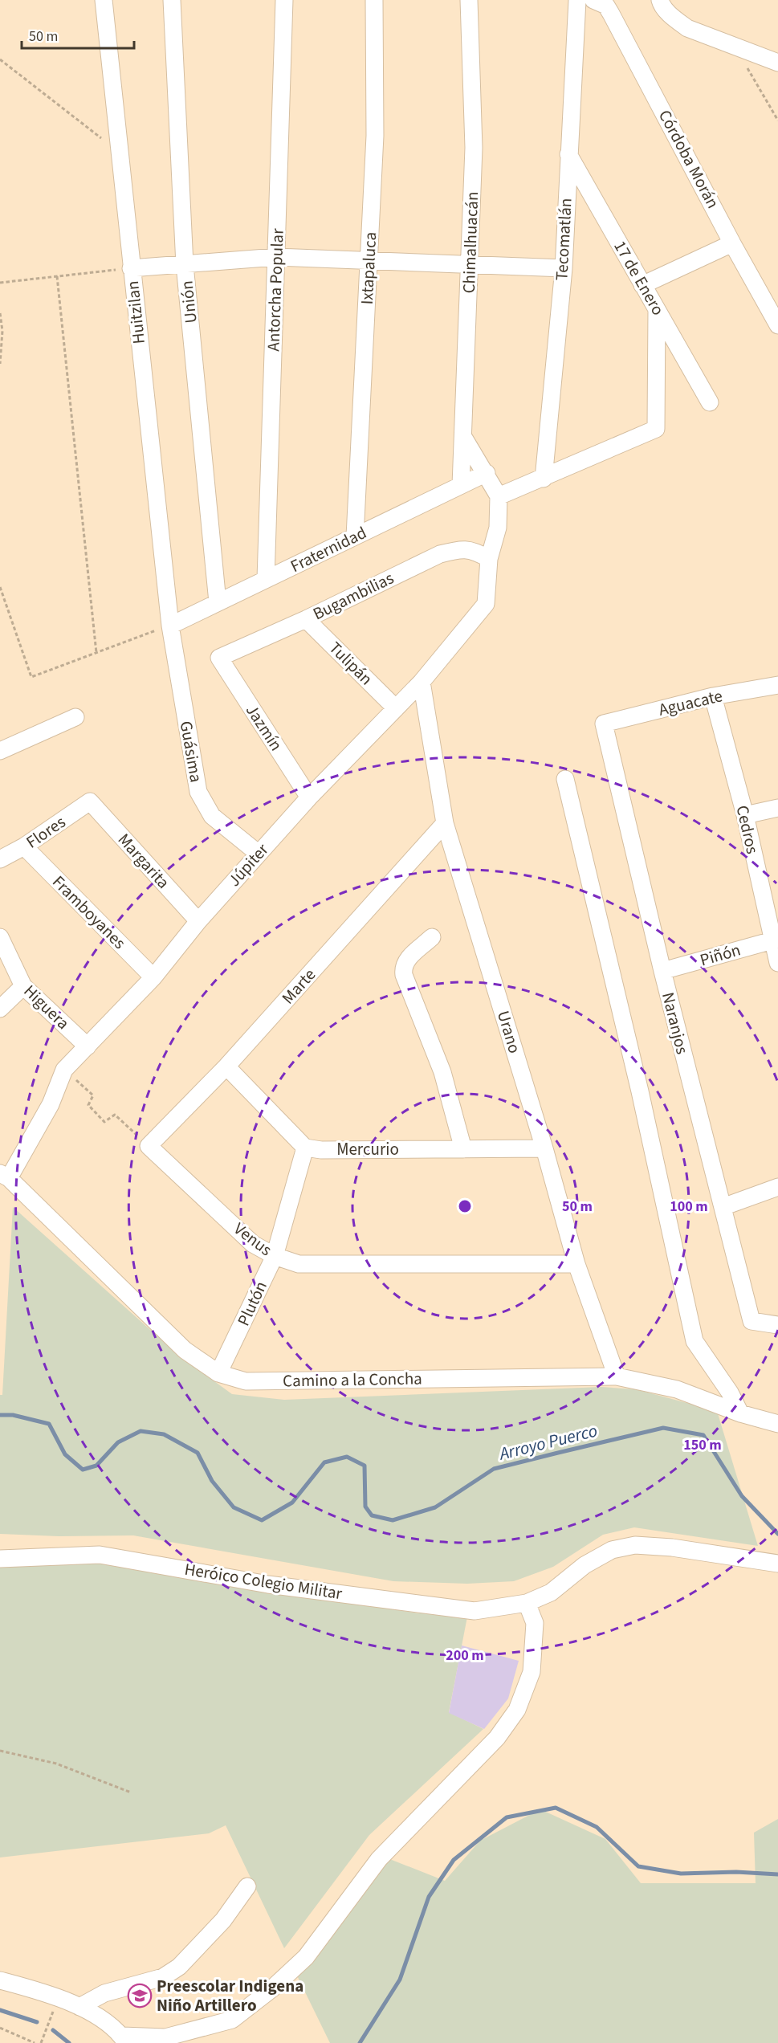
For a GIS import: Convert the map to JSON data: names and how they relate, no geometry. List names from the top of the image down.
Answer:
{
  "streets": {
    "street": [
      "Córdoba Morán",
      "Tecomatlán",
      "Chimalhuacán",
      "Ixtapaluca",
      "17 de Enero",
      "Antorcha Popular",
      "Unión",
      "Huitzilan",
      "Fraternidad",
      "Bugambilias",
      "Tulipán",
      "Aguacate",
      "Jazmín",
      "Guásima",
      "Cedros",
      "Flores",
      "Margarita",
      "Júpiter",
      "Framboyanes",
      "Piñón",
      "Marte",
      "Higuera",
      "Naranjos",
      "Urano",
      "Mercurio",
      "Venus",
      "Plutón",
      "Camino a la Concha",
      "Heróico Colegio Militar"
    ]
  },
  "crossings": [
    ["Tecomatlán", "17 de Enero"],
    ["Chimalhuacán", "Fraternidad"],
    ["Ixtapaluca", "Fraternidad"],
    ["Antorcha Popular", "Fraternidad"],
    ["Unión", "Fraternidad"],
    ["Huitzilan", "Fraternidad"],
    ["Huitzilan", "Guásima"],
    ["Fraternidad", "Guásima"],
    ["Bugambilias", "Tulipán"],
    ["Bugambilias", "Jazmín"],
    ["Bugambilias", "Júpiter"],
    ["Tulipán", "Júpiter"],
    ["Aguacate", "Cedros"],
    ["Aguacate", "Naranjos"],
    ["Jazmín", "Júpiter"],
    ["Guásima", "Júpiter"],
    ["Cedros", "Piñón"],
    ["Flores", "Margarita"],
    ["Flores", "Framboyanes"],
    ["Margarita", "Júpiter"],
    ["Júpiter", "Framboyanes"],
    ["Júpiter", "Higuera"],
    ["Júpiter", "Urano"],
    ["Júpiter", "Camino a la Concha"],
    ["Piñón", "Naranjos"],
    ["Marte", "Urano"],
    ["Marte", "Venus"],
    ["Urano", "Mercurio"],
    ["Urano", "Venus"],
    ["Urano", "Camino a la Concha"],
    ["Mercurio", "Plutón"],
    ["Venus", "Plutón"],
    ["Plutón", "Camino a la Concha"]
  ],
  "water": ["Arroyo Puerco"],
  "places": {
    "school or university": ["Preescolar Indigena Niño Artillero"]
  },
  "scale_bar": "50 m",
  "rings": [
    "50 m",
    "100 m",
    "150 m",
    "200 m"
  ]
}
